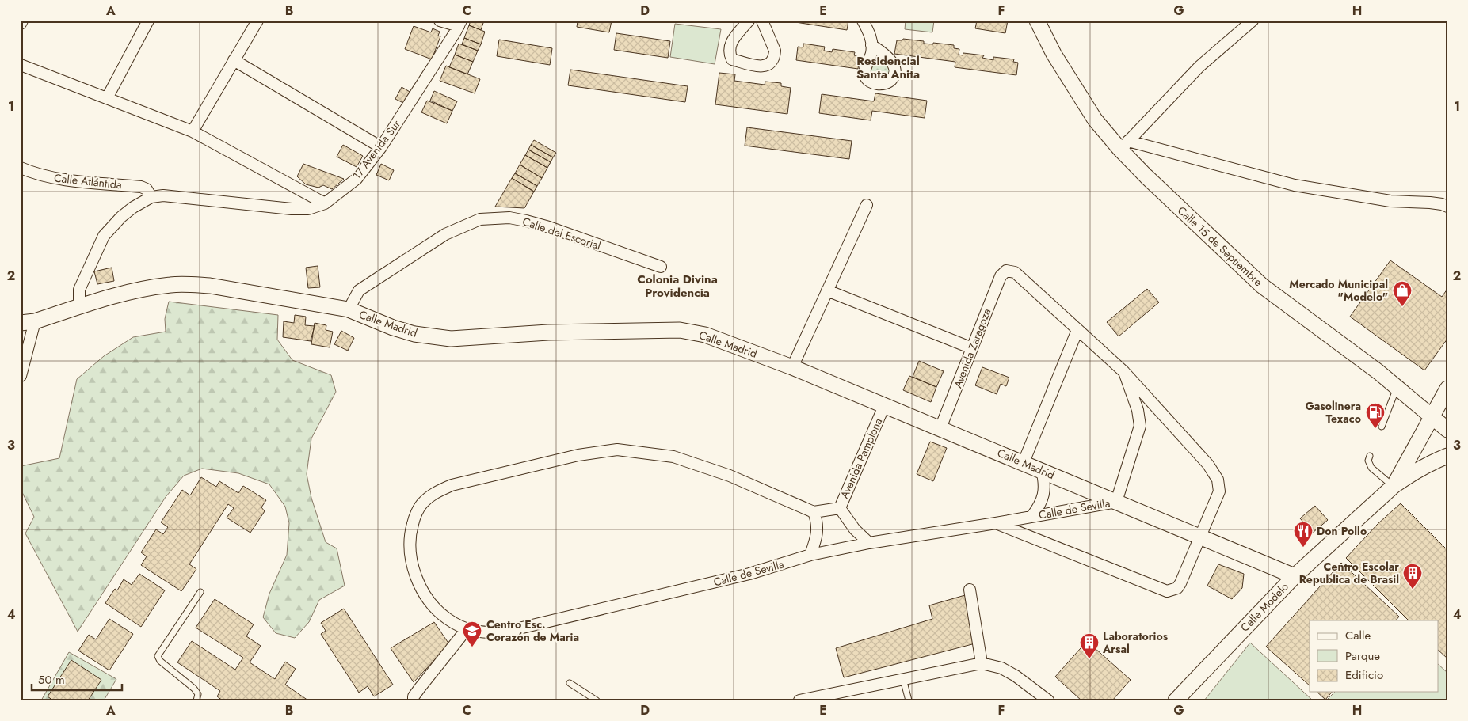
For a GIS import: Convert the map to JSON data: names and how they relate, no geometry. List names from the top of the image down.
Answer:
{
  "streets": {
    "street": [
      "17 Avenida Sur",
      "Calle Atlántida",
      "Calle del Escorial",
      "Calle 15 de Septiembre",
      "Calle Madrid",
      "Avenida Zaragoza",
      "Avenida Pamplona",
      "Calle de Sevilla",
      "Calle Modelo"
    ]
  },
  "crossings": [
    ["17 Avenida Sur", "Calle Atlántida"],
    ["Calle del Escorial", "Calle Madrid"],
    ["Calle 15 de Septiembre", "Calle Modelo"],
    ["Calle Madrid", "Avenida Zaragoza"],
    ["Calle Madrid", "Avenida Pamplona"],
    ["Calle Madrid", "Calle de Sevilla"],
    ["Calle Madrid", "Calle Modelo"],
    ["Avenida Pamplona", "Calle de Sevilla"]
  ],
  "districts": ["Residencial Santa Anita", "Colonia Divina Providencia"],
  "places": {
    "shop": ["Mercado Municipal \"Modelo\""],
    "fuel station": ["Gasolinera Texaco"],
    "restaurant": ["Don Pollo"],
    "building": ["Centro Escolar Republica de Brasil", "Laboratorios Arsal"],
    "school or university": ["Centro Esc. Corazón de Maria"]
  },
  "legend": ["Calle", "Parque", "Edificio"],
  "scale_bar": "50 m",
  "grid": {
    "columns": [
      "A",
      "B",
      "C",
      "D",
      "E",
      "F",
      "G",
      "H"
    ],
    "rows": [
      "1",
      "2",
      "3",
      "4"
    ]
  }
}
